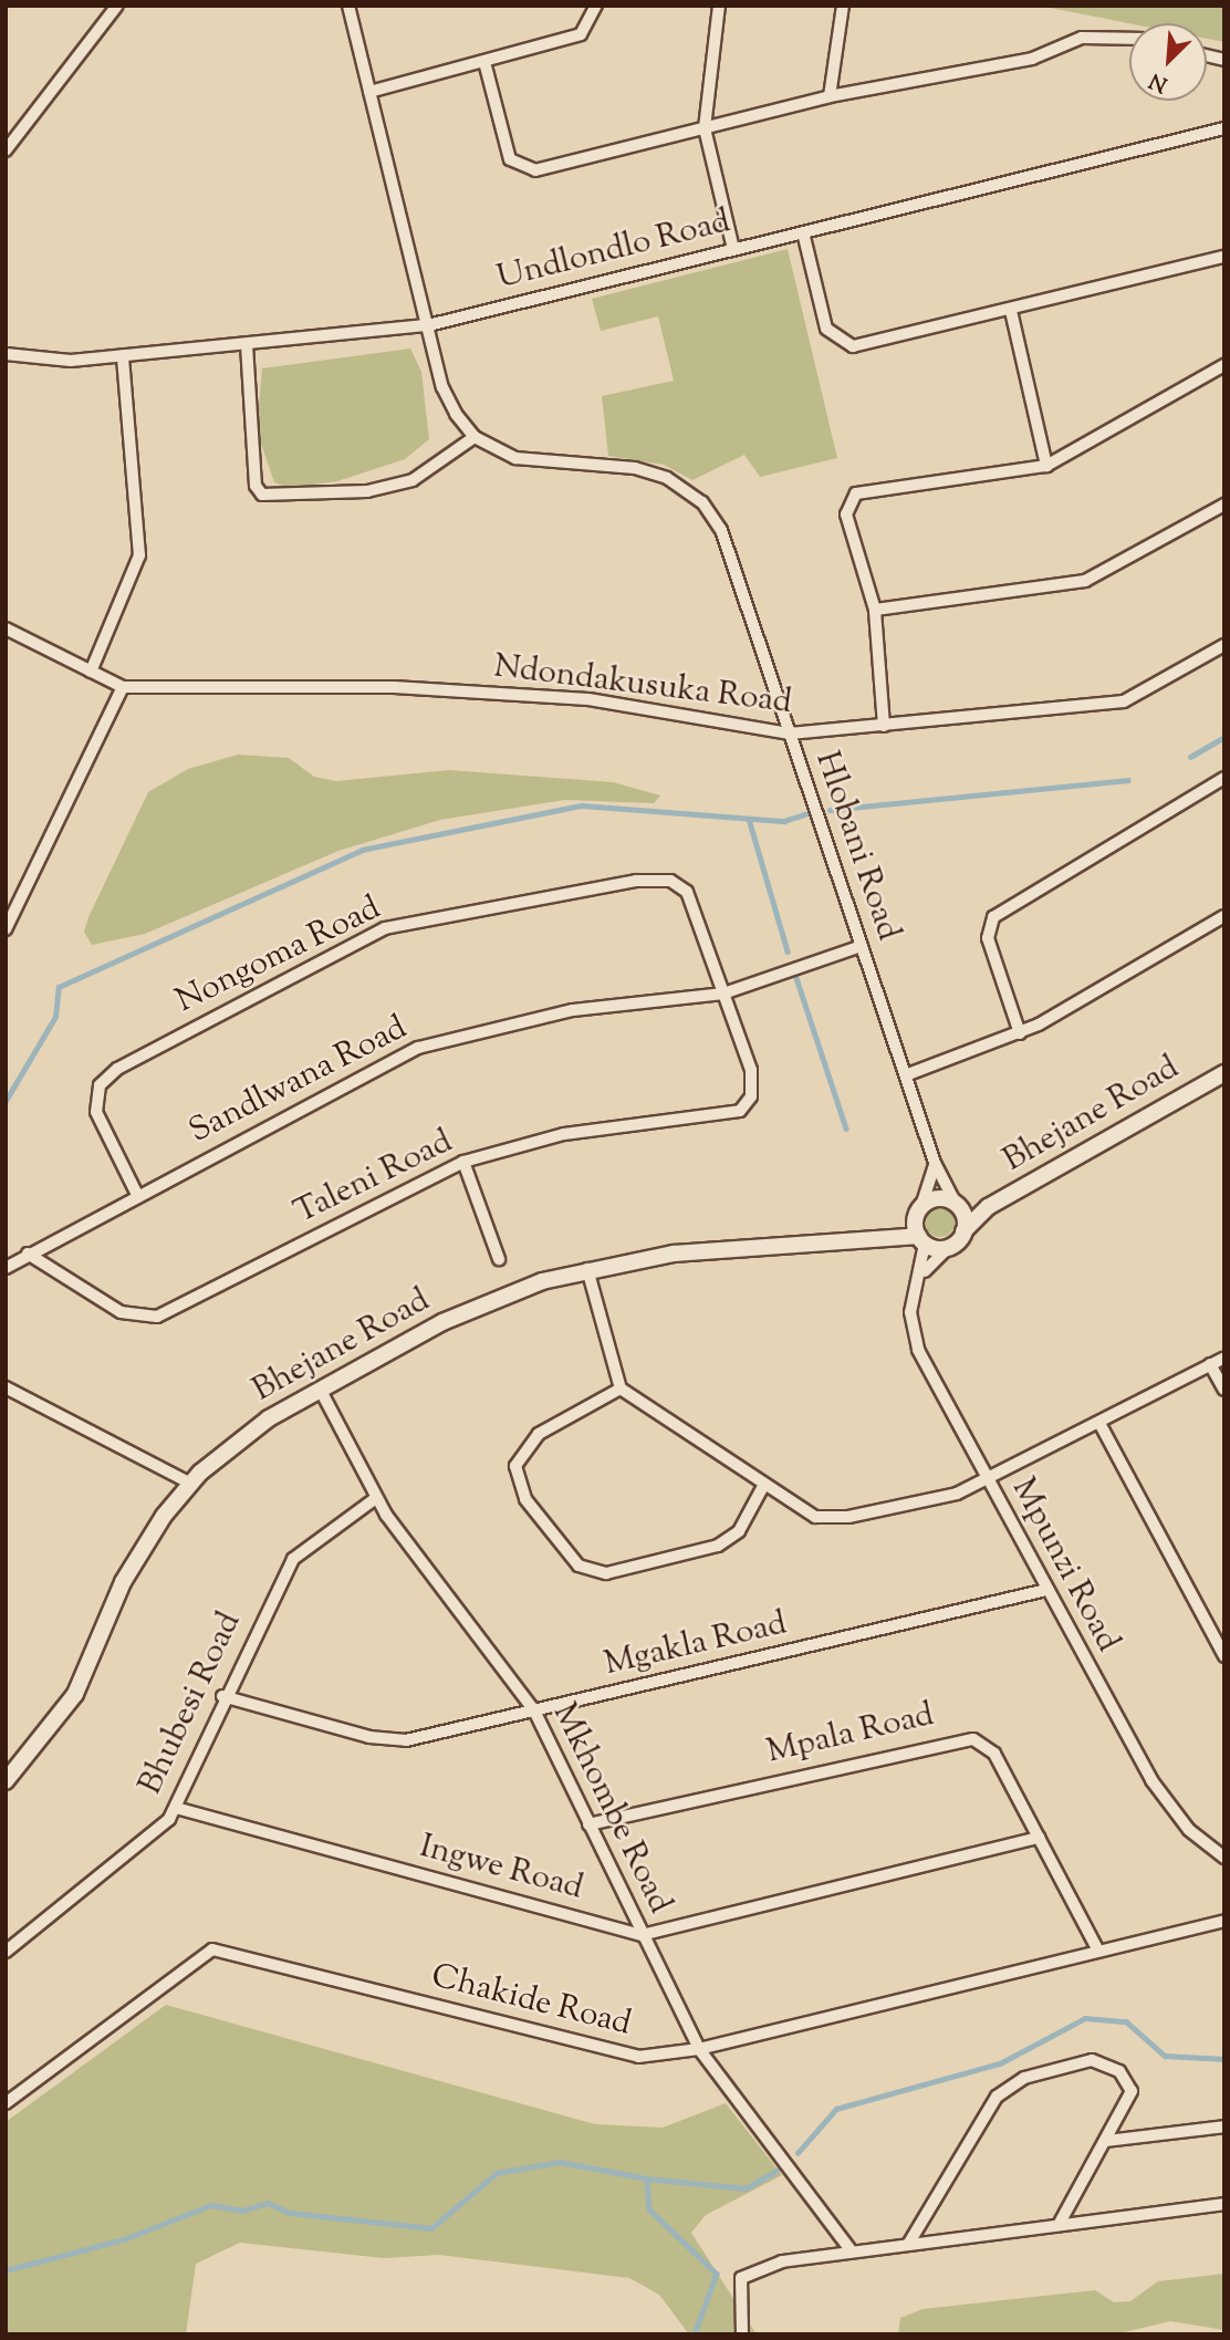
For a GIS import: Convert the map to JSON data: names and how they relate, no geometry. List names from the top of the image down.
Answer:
{
  "streets": {
    "street": [
      "Undlondlo Road",
      "Ndondakusuka Road",
      "Hlobani Road",
      "Nongoma Road",
      "Sandlwana Road",
      "Bhejane Road",
      "Taleni Road",
      "Mpunzi Road",
      "Mgakla Road",
      "Bhubesi Road",
      "Mpala Road",
      "Mkhombe Road",
      "Ingwe Road",
      "Chakide Road"
    ]
  },
  "crossings": [
    ["Ndondakusuka Road", "Hlobani Road"],
    ["Hlobani Road", "Sandlwana Road"],
    ["Hlobani Road", "Bhejane Road"],
    ["Hlobani Road", "Mpunzi Road"],
    ["Nongoma Road", "Sandlwana Road"],
    ["Nongoma Road", "Taleni Road"],
    ["Sandlwana Road", "Taleni Road"],
    ["Bhejane Road", "Mpunzi Road"],
    ["Bhejane Road", "Mkhombe Road"],
    ["Mpunzi Road", "Mgakla Road"],
    ["Mgakla Road", "Bhubesi Road"],
    ["Mgakla Road", "Mkhombe Road"],
    ["Bhubesi Road", "Mkhombe Road"],
    ["Bhubesi Road", "Ingwe Road"],
    ["Mpala Road", "Mkhombe Road"],
    ["Mpala Road", "Ingwe Road"],
    ["Mpala Road", "Chakide Road"],
    ["Mkhombe Road", "Ingwe Road"],
    ["Mkhombe Road", "Chakide Road"]
  ],
  "north": "bottom left"
}
